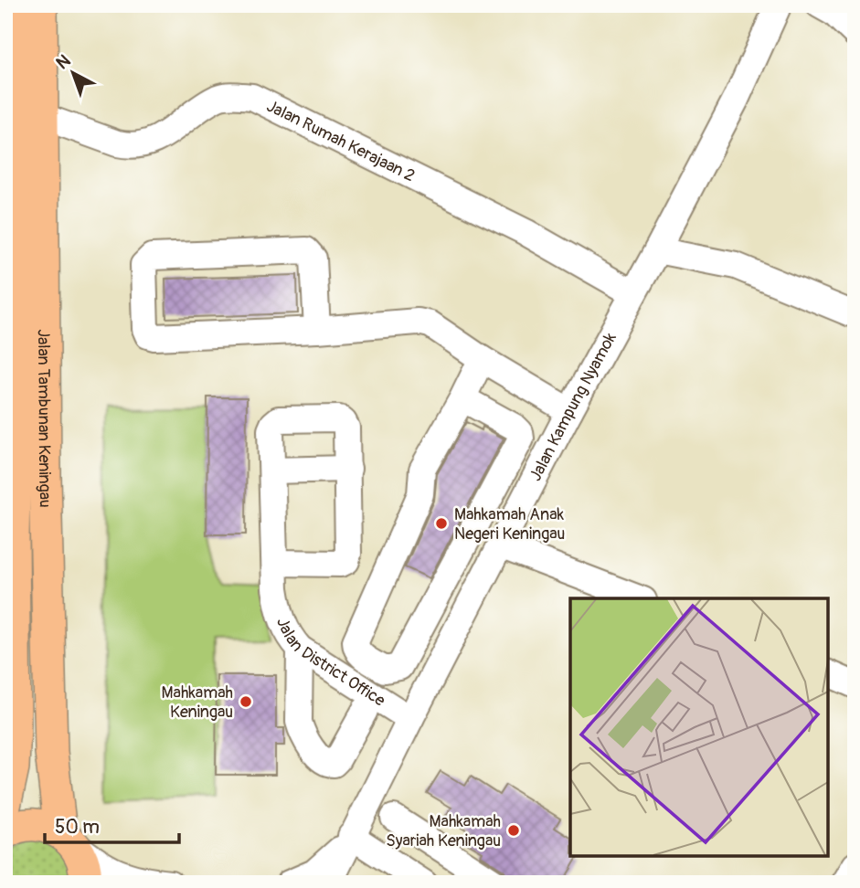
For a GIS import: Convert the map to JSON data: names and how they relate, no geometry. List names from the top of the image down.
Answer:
{
  "streets": {
    "main road": ["Jalan Tambunan Keningau"],
    "street": ["Jalan Rumah Kerajaan 2", "Jalan Kampung Nyamok", "Jalan District Office"]
  },
  "crossings": [
    ["Jalan Rumah Kerajaan 2", "Jalan Kampung Nyamok"],
    ["Jalan Rumah Kerajaan 2", "Jalan Tambunan Keningau"],
    ["Jalan Kampung Nyamok", "Jalan District Office"]
  ],
  "places": ["Mahkamah Anak Negeri Keningau", "Mahkamah Keningau", "Mahkamah Syariah Keningau"],
  "scale_bar": "50 m",
  "north": "top left"
}
